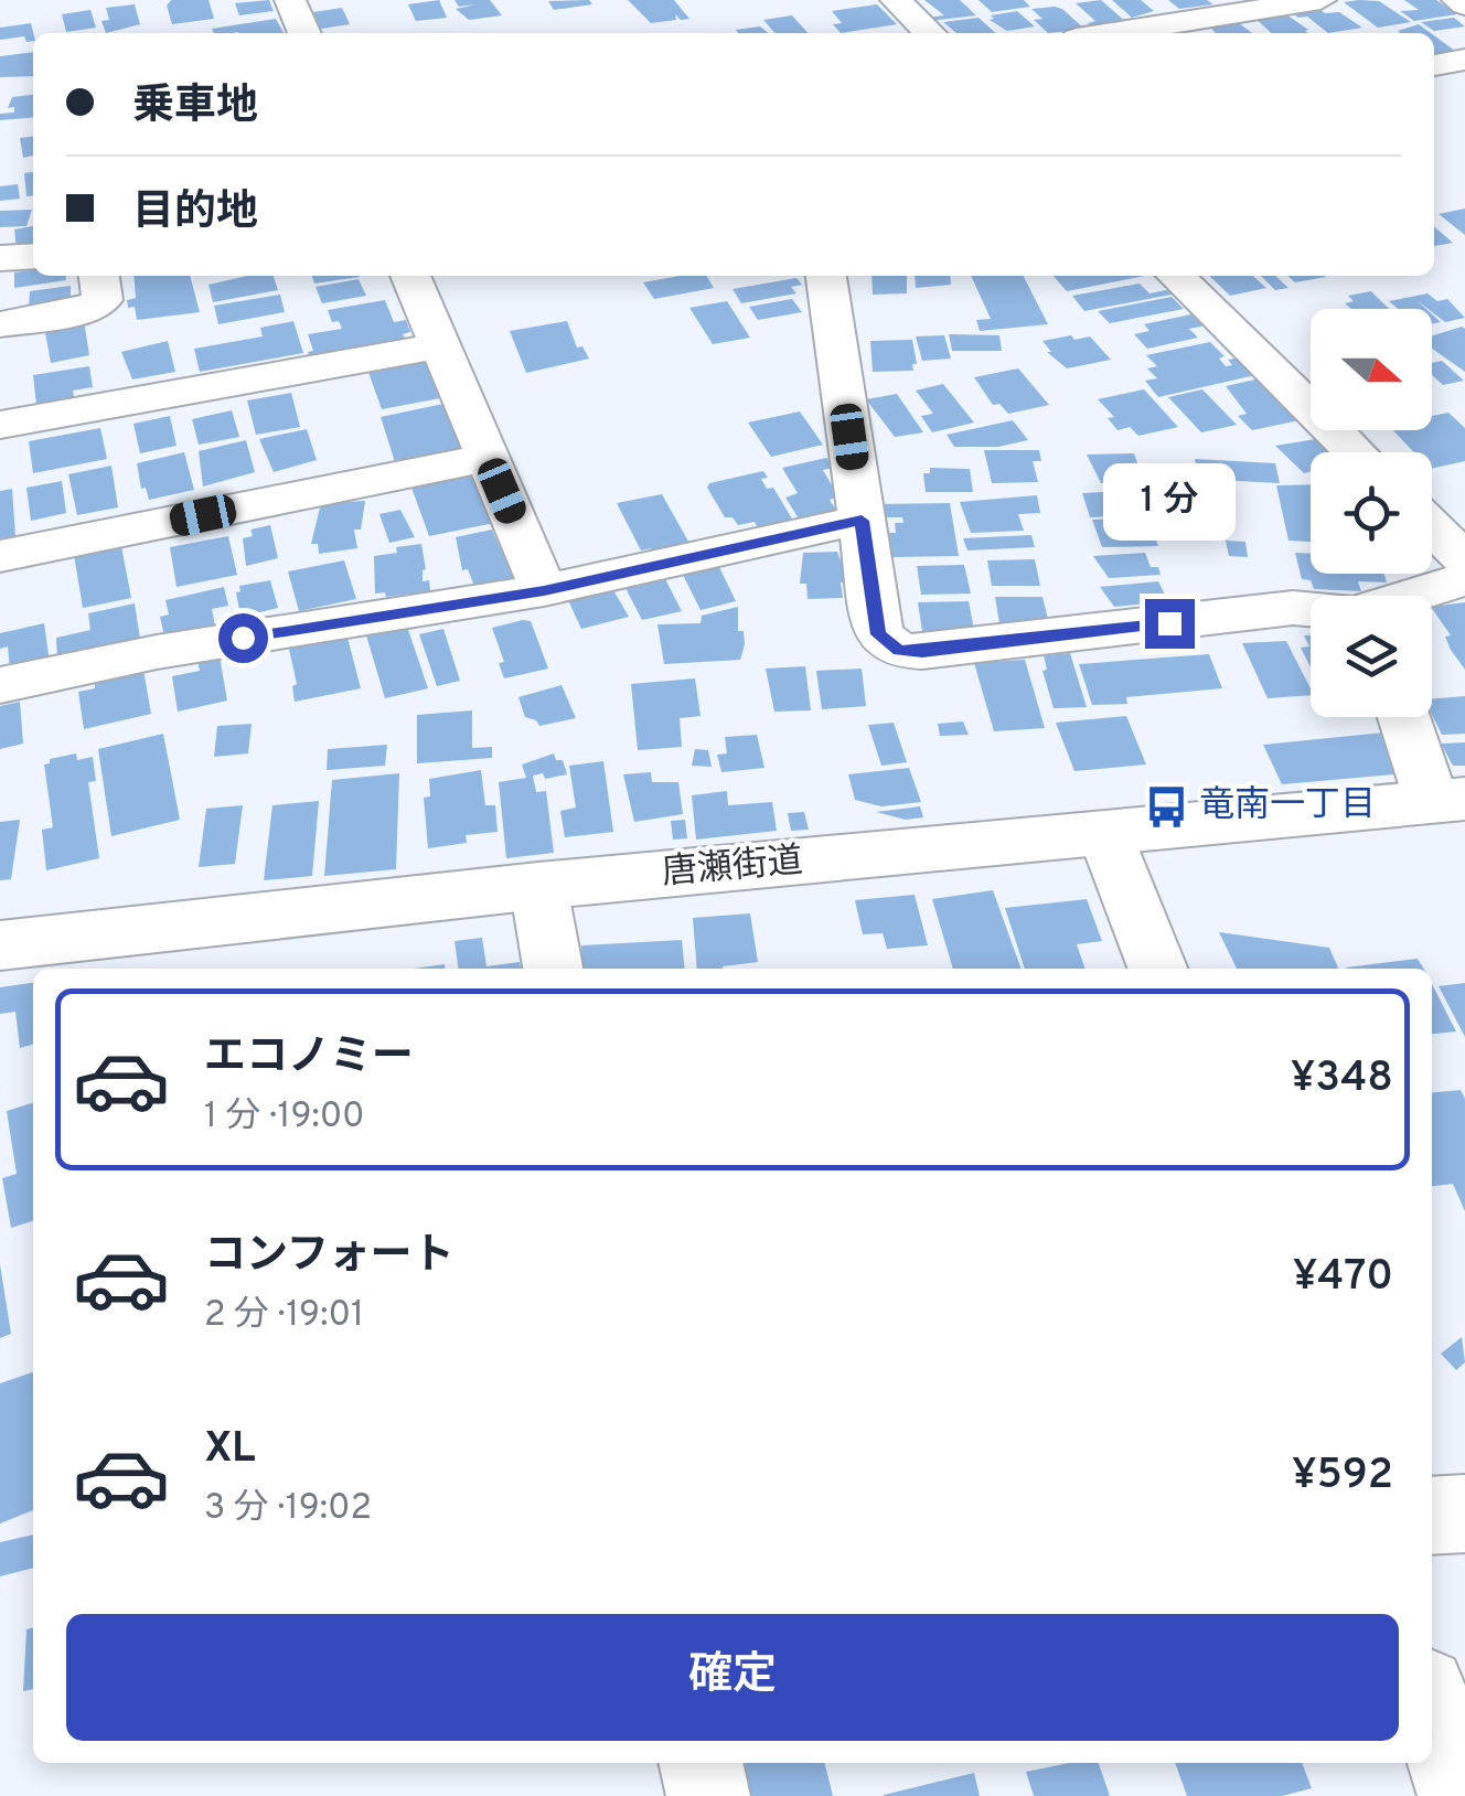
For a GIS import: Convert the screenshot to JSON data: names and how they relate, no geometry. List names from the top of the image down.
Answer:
{
  "streets": {
    "street": ["唐瀬街道"]
  },
  "places": {
    "bus stop": ["竜南一丁目"]
  },
  "north": "right",
  "page": {
    "banner": ["乗車地", "目的地"],
    "bubble": "1 分",
    "list": [
      {
        "name": "エコノミー",
        "note": "1 分 · 19:00",
        "value": "¥348"
      },
      {
        "name": "コンフォート",
        "note": "2 分 · 19:01",
        "value": "¥470"
      },
      {
        "name": "XL",
        "note": "3 分 · 19:02",
        "value": "¥592"
      }
    ],
    "buttons": "確定"
  }
}
